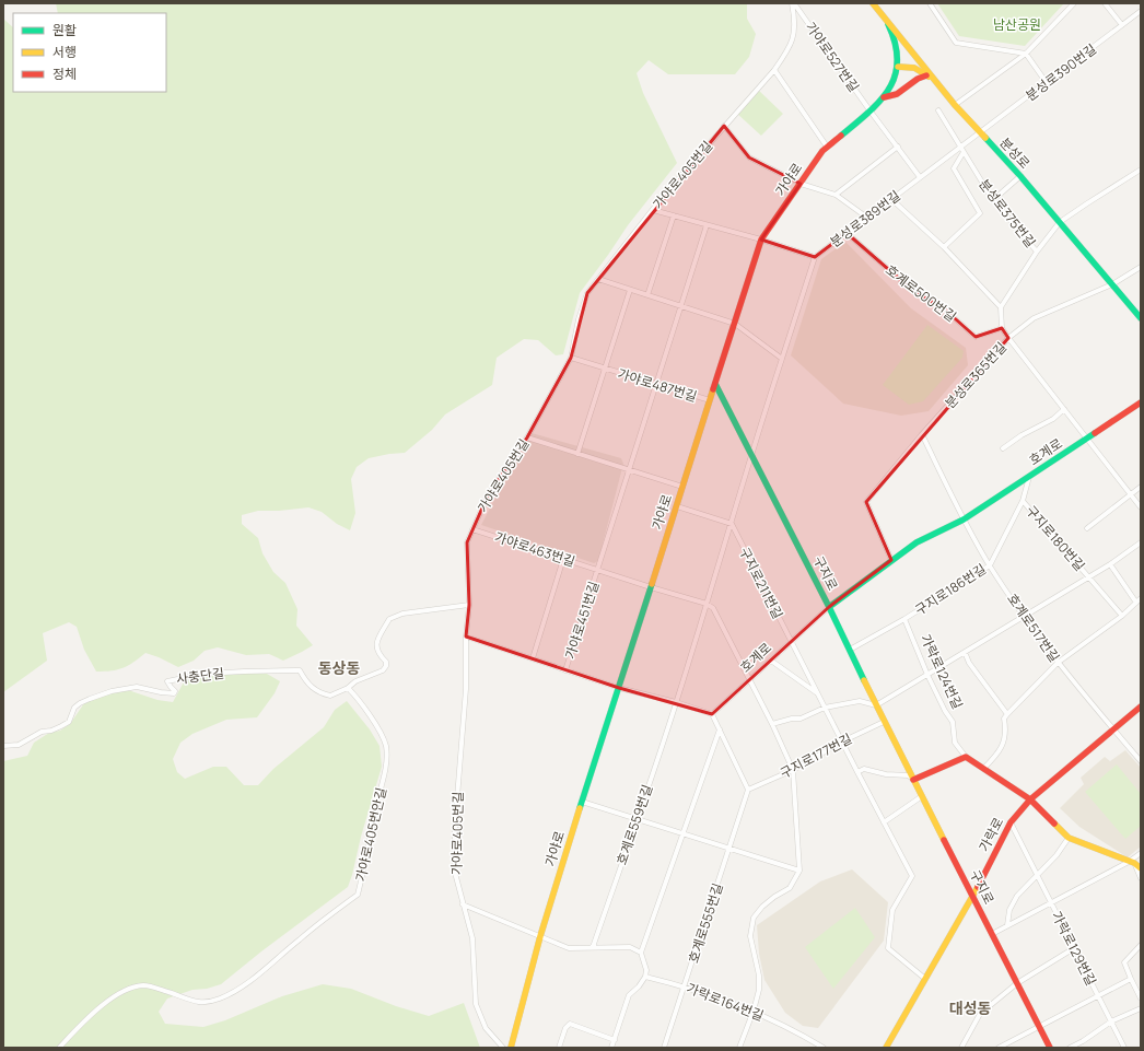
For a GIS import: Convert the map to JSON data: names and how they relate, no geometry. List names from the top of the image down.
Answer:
{
  "streets": {
    "main road": [
      "분성로",
      "가야로",
      "호계로",
      "구지로",
      "가락로124번길",
      "가락로"
    ],
    "street": [
      "가야로527번길",
      "분성로390번길",
      "가야로405번길",
      "분성로375번길",
      "분성로389번길",
      "호계로500번길",
      "분성로365번길",
      "가야로487번길",
      "구지로180번길",
      "가야로463번길",
      "구지로211번길",
      "구지로186번길",
      "가야로451번길",
      "호계로517번길",
      "사충단길",
      "구지로177번길",
      "호계로559번길",
      "가야로405번안길",
      "호계로555번길",
      "가락로129번길",
      "가락로164번길"
    ]
  },
  "crossings": [
    ["가야로527번길", "가야로405번길"],
    ["가야로527번길", "가야로"],
    ["가야로527번길", "분성로389번길"],
    ["분성로390번길", "분성로"],
    ["분성로390번길", "분성로389번길"],
    ["분성로", "가야로"],
    ["분성로", "분성로375번길"],
    ["분성로", "분성로389번길"],
    ["분성로", "분성로365번길"],
    ["가야로405번길", "가야로487번길"],
    ["가야로405번길", "가야로463번길"],
    ["가야로405번길", "가야로451번길"],
    ["가야로", "가야로487번길"],
    ["가야로", "가야로463번길"],
    ["가야로", "구지로"],
    ["가야로", "가야로451번길"],
    ["분성로375번길", "분성로389번길"],
    ["분성로389번길", "호계로500번길"],
    ["분성로365번길", "호계로"],
    ["호계로", "구지로"],
    ["호계로", "구지로211번길"],
    ["호계로", "구지로186번길"],
    ["호계로", "호계로517번길"],
    ["구지로180번길", "구지로"],
    ["구지로180번길", "구지로186번길"],
    ["구지로180번길", "호계로517번길"],
    ["구지로180번길", "가락로124번길"],
    ["가야로463번길", "가야로451번길"],
    ["구지로", "구지로211번길"],
    ["구지로", "구지로186번길"],
    ["구지로", "구지로177번길"],
    ["구지로", "가락로"],
    ["구지로211번길", "구지로177번길"],
    ["구지로211번길", "호계로559번길"],
    ["구지로211번길", "가락로"],
    ["구지로186번길", "호계로517번길"],
    ["구지로186번길", "가락로124번길"],
    ["호계로517번길", "가락로"],
    ["가락로124번길", "가락로"],
    ["사충단길", "가야로405번안길"],
    ["구지로177번길", "호계로555번길"],
    ["가락로", "가락로129번길"],
    ["호계로555번길", "가락로164번길"]
  ],
  "districts": ["동상동", "대성동"],
  "parks": ["남산공원"],
  "legend": ["원활", "서행", "정체"]
}
